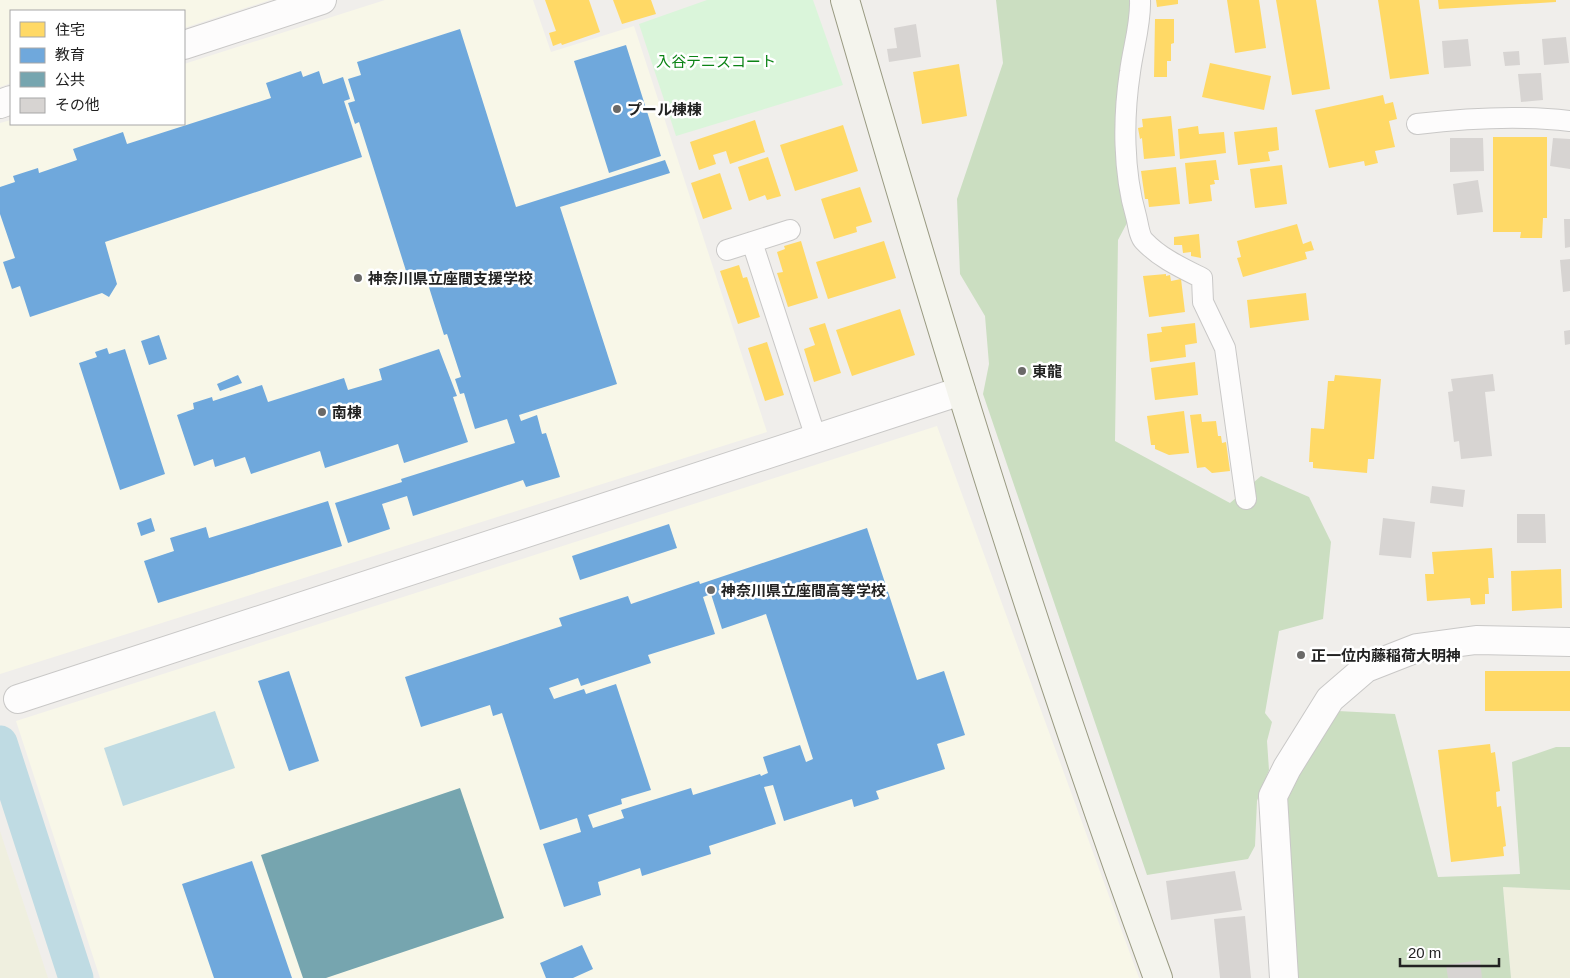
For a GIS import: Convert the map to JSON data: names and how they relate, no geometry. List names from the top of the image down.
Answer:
{
  "parks": ["入谷テニスコート"],
  "places": [
    "プール棟棟",
    "神奈川県立座間支援学校",
    "東龍",
    "南棟",
    "神奈川県立座間高等学校",
    "正一位内藤稲荷大明神"
  ],
  "legend": [
    "住宅",
    "教育",
    "公共",
    "その他"
  ],
  "scale_bar": "20 m"
}
